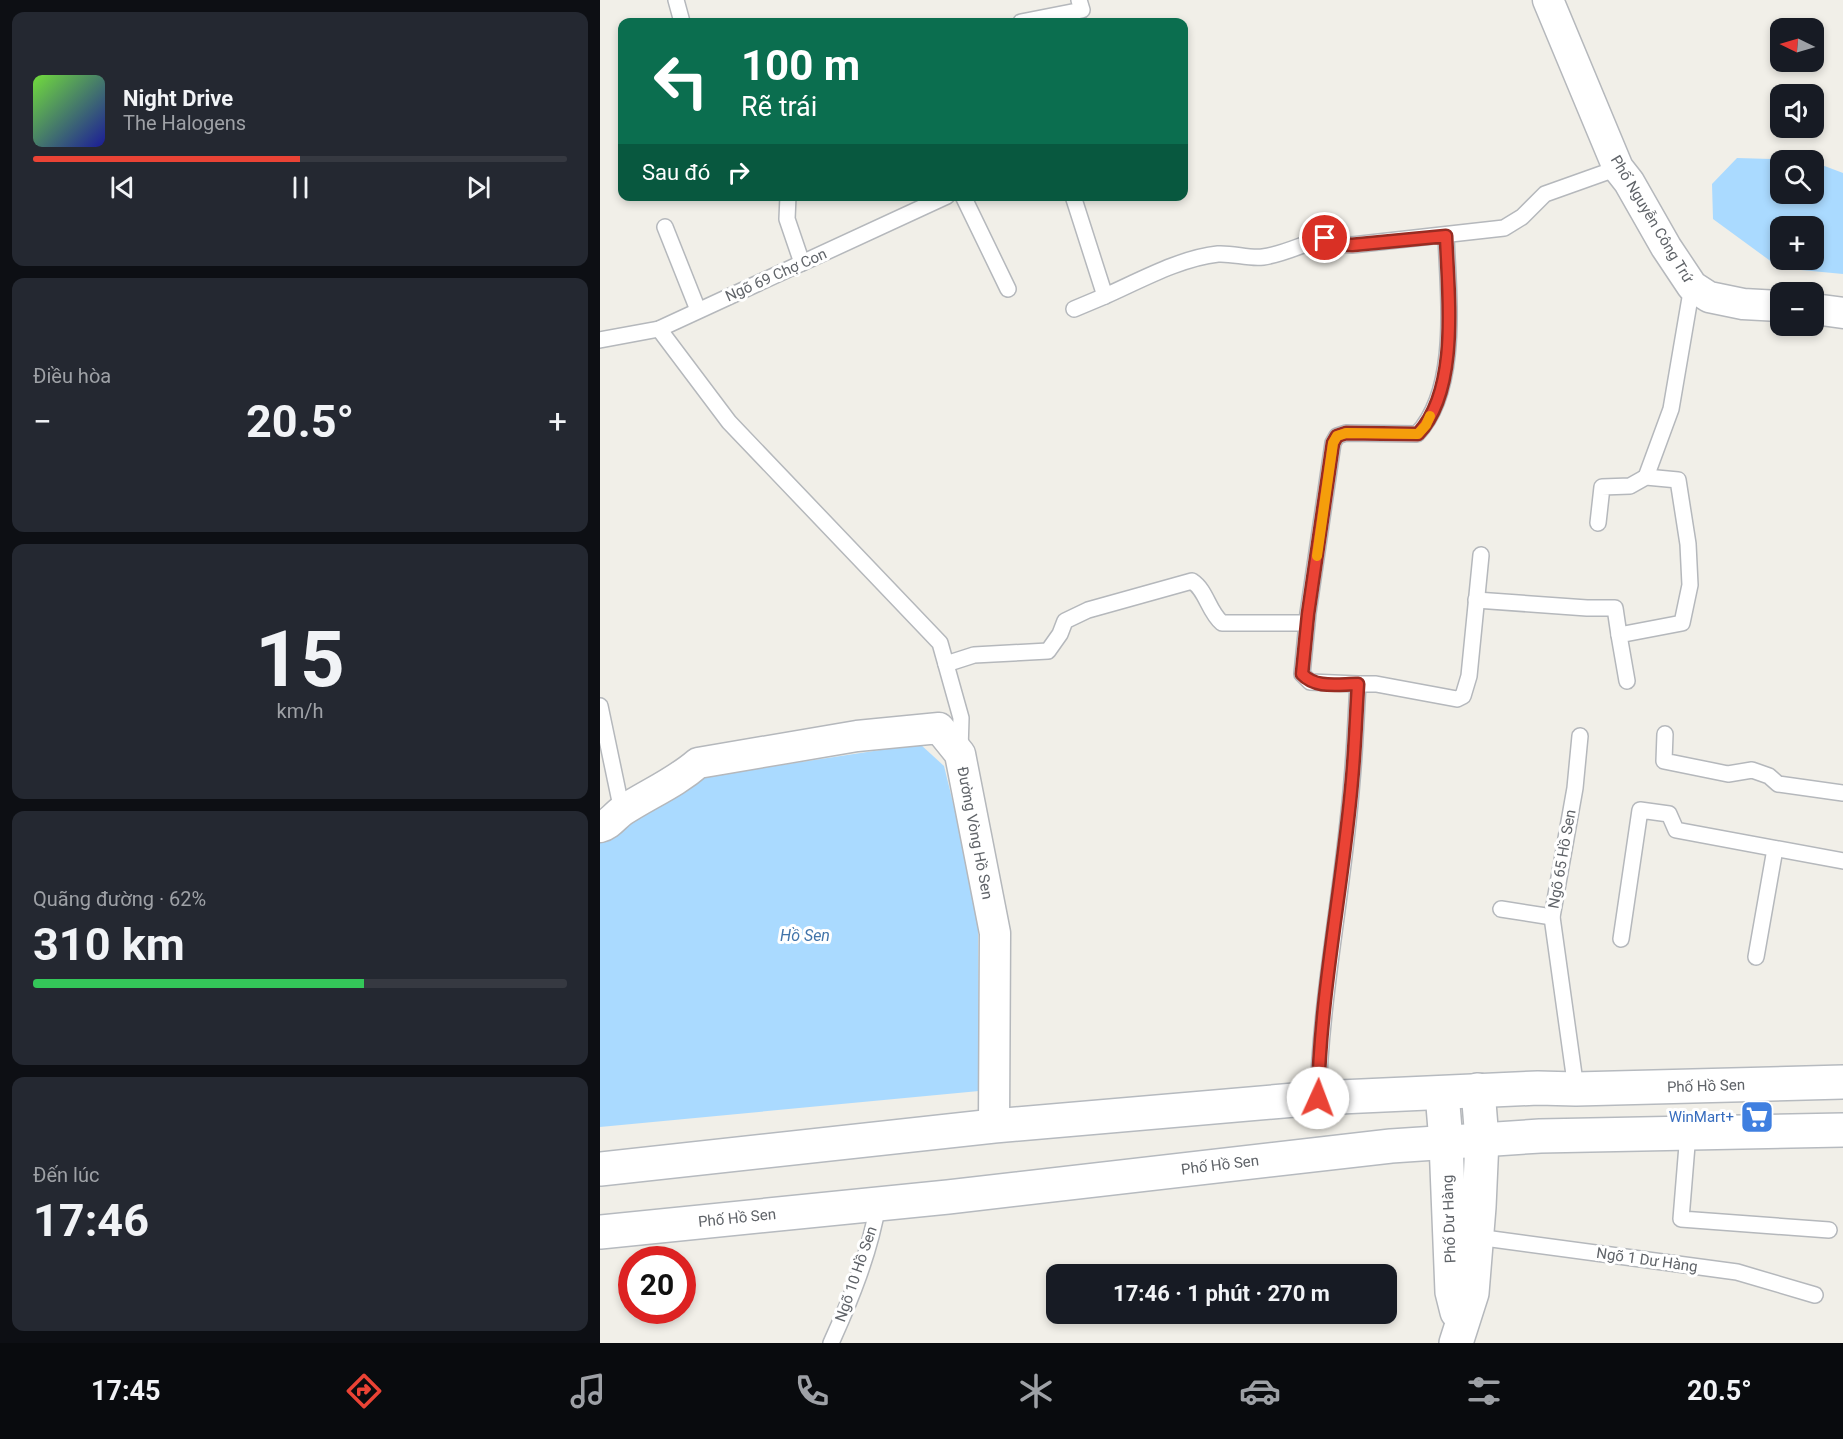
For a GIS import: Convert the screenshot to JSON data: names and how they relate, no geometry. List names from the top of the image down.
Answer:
{
  "streets": {
    "main road": ["Phố Hồ Sen", "Phố Dư Hàng"],
    "street": ["Phố Nguyễn Công Trứ", "Đường Vòng Hồ Sen"],
    "lane": [
      "Ngõ 69 Chợ Con",
      "Ngõ 65 Hồ Sen",
      "Ngõ 1 Dư Hàng",
      "Ngõ 10 Hồ Sen"
    ]
  },
  "crossings": [
    ["Đường Vòng Hồ Sen", "Phố Hồ Sen"],
    ["Ngõ 65 Hồ Sen", "Phố Hồ Sen"],
    ["Phố Hồ Sen", "Phố Dư Hàng"],
    ["Phố Hồ Sen", "Ngõ 10 Hồ Sen"]
  ],
  "water": ["Hồ Sen"],
  "places": {
    "supermarket": ["WinMart+"]
  },
  "north": "left",
  "page": {
    "map_buttons": ["+", "−"],
    "turn": ["100 m", "Rẽ trái"],
    "song": ["Night Drive", "The Halogens"],
    "then": "Sau đó",
    "tile": [
      "Điều hòa",
      ["15", "km/h"],
      ["Quãng đường · 62%", "310 km"],
      ["Đến lúc", "17:46"]
    ],
    "heat": ["−", "20.5°", "+"],
    "limit": "20",
    "trip": "17:46 · 1 phút · 270 m",
    "tabs": ["17:45", "20.5°"]
  }
}
